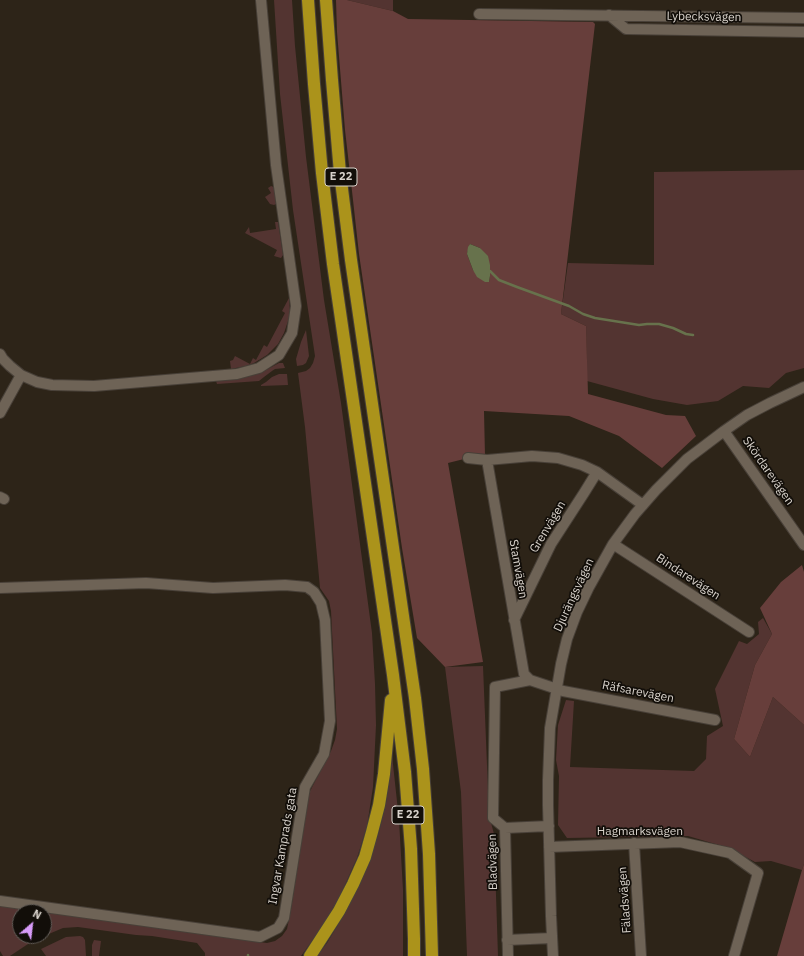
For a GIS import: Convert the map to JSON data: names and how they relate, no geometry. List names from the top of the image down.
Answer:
{
  "streets": {
    "highway": ["E 22"],
    "street": [
      "Lybecksvägen",
      "Skördarevägen",
      "Grenvägen",
      "Stamvägen",
      "Bindarevägen",
      "Djurängsvägen",
      "Räfsarevägen",
      "Hagmarksvägen",
      "Ingvar Kamprads gata",
      "Bladvägen",
      "Fäladsvägen"
    ]
  },
  "crossings": [
    ["Skördarevägen", "Djurängsvägen"],
    ["Grenvägen", "Stamvägen"],
    ["Bindarevägen", "Djurängsvägen"],
    ["Djurängsvägen", "Räfsarevägen"],
    ["Djurängsvägen", "Hagmarksvägen"],
    ["Djurängsvägen", "Bladvägen"],
    ["Hagmarksvägen", "Fäladsvägen"]
  ],
  "north": "top right"
}
